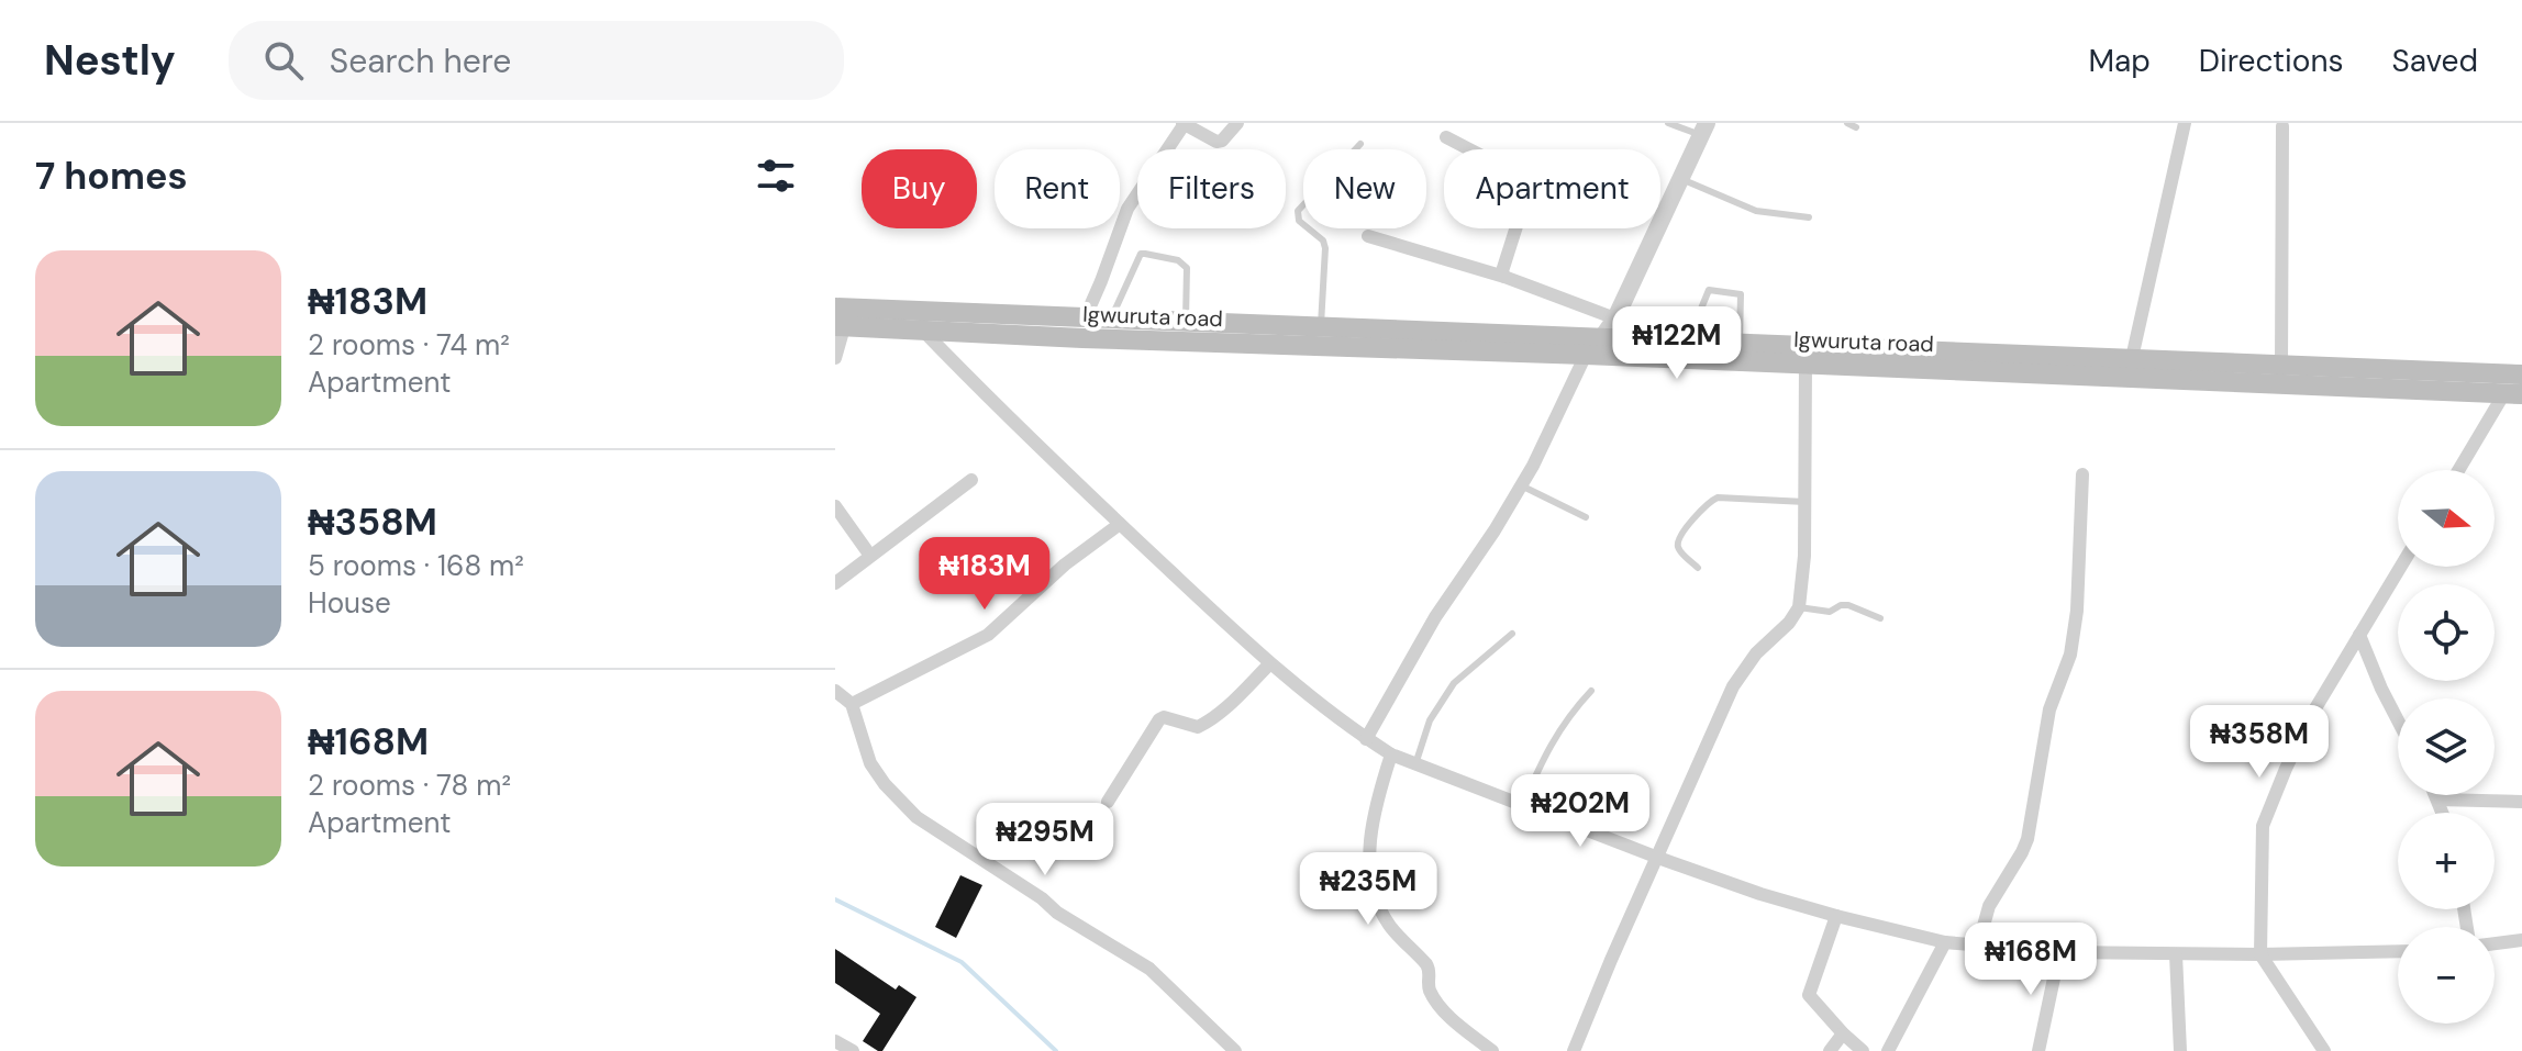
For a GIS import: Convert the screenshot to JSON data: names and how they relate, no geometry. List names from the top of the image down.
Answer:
{
  "streets": {
    "main road": ["Igwuruta road"]
  },
  "north": "right",
  "page": {
    "header": "Nestly",
    "search": "Search here",
    "nav": ["Map", "Directions", "Saved"],
    "heading": "7 homes",
    "chip": [
      "Buy",
      "Rent",
      "Filters",
      "New",
      "Apartment"
    ],
    "list": [
      {
        "name": "₦183M",
        "note": "2 rooms · 74 m² · Apartment"
      },
      {
        "name": "₦358M",
        "note": "5 rooms · 168 m² · House"
      },
      {
        "name": "₦168M",
        "note": "2 rooms · 78 m² · Apartment"
      }
    ],
    "price": [
      "₦122M",
      "₦183M",
      "₦358M",
      "₦202M",
      "₦295M",
      "₦235M",
      "₦168M"
    ],
    "map_buttons": ["+", "−"]
  }
}
